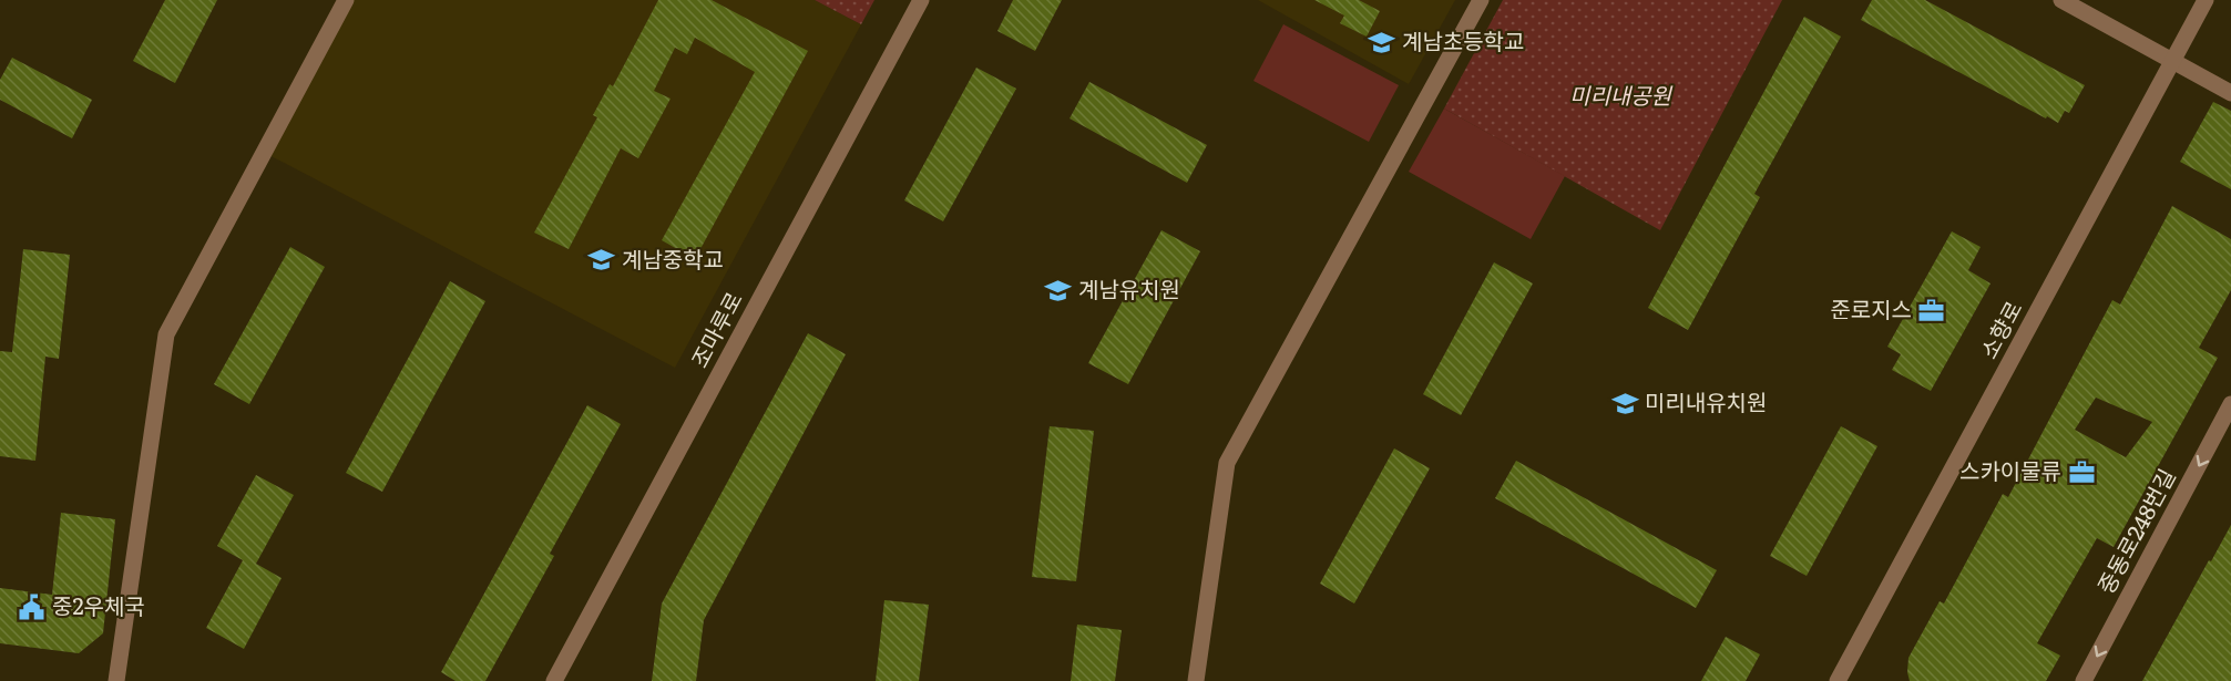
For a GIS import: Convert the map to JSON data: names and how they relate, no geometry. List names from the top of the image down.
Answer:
{
  "streets": {
    "street": ["조마루로", "소향로", "중동로248번길"]
  },
  "one_way": ["중동로248번길"],
  "parks": ["미리내공원"],
  "places": {
    "school or university": [
      "계남초등학교",
      "계남중학교",
      "계남유치원",
      "미리내유치원"
    ],
    "office": ["준로지스", "스카이물류"],
    "public building": ["중2우체국"]
  }
}
